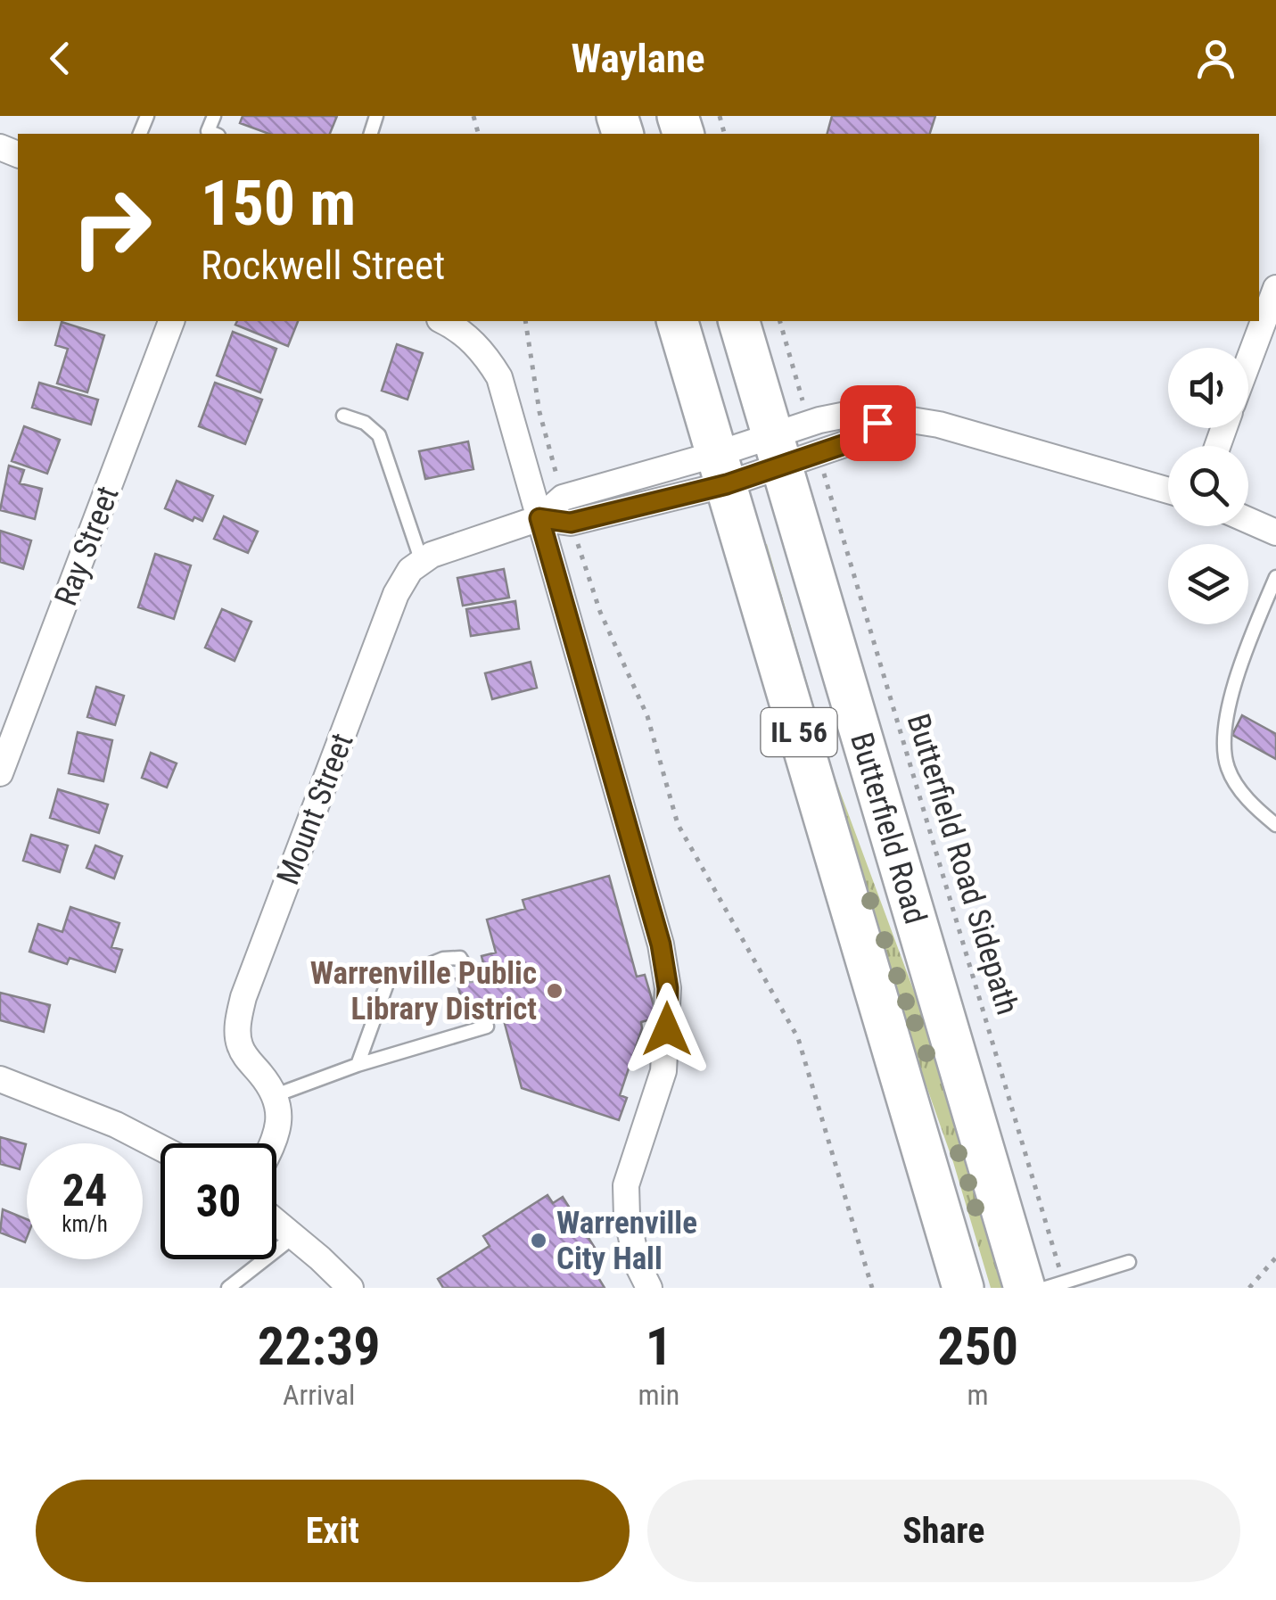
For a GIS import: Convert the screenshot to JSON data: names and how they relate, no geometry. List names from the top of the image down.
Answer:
{
  "streets": {
    "main road": ["IL 56", "Butterfield Road"],
    "street": ["Ray Street", "Mount Street"],
    "path": ["Butterfield Road Sidepath"]
  },
  "places": ["Warrenville Public Library District", "Warrenville City Hall"],
  "page": {
    "header": "Waylane",
    "turn": ["150 m", "Rockwell Street"],
    "speed": "24 km/h",
    "limit": "30",
    "eta": [
      "22:39",
      "Arrival",
      "1",
      "min",
      "250",
      "m"
    ],
    "buttons": ["Exit", "Share"]
  }
}
